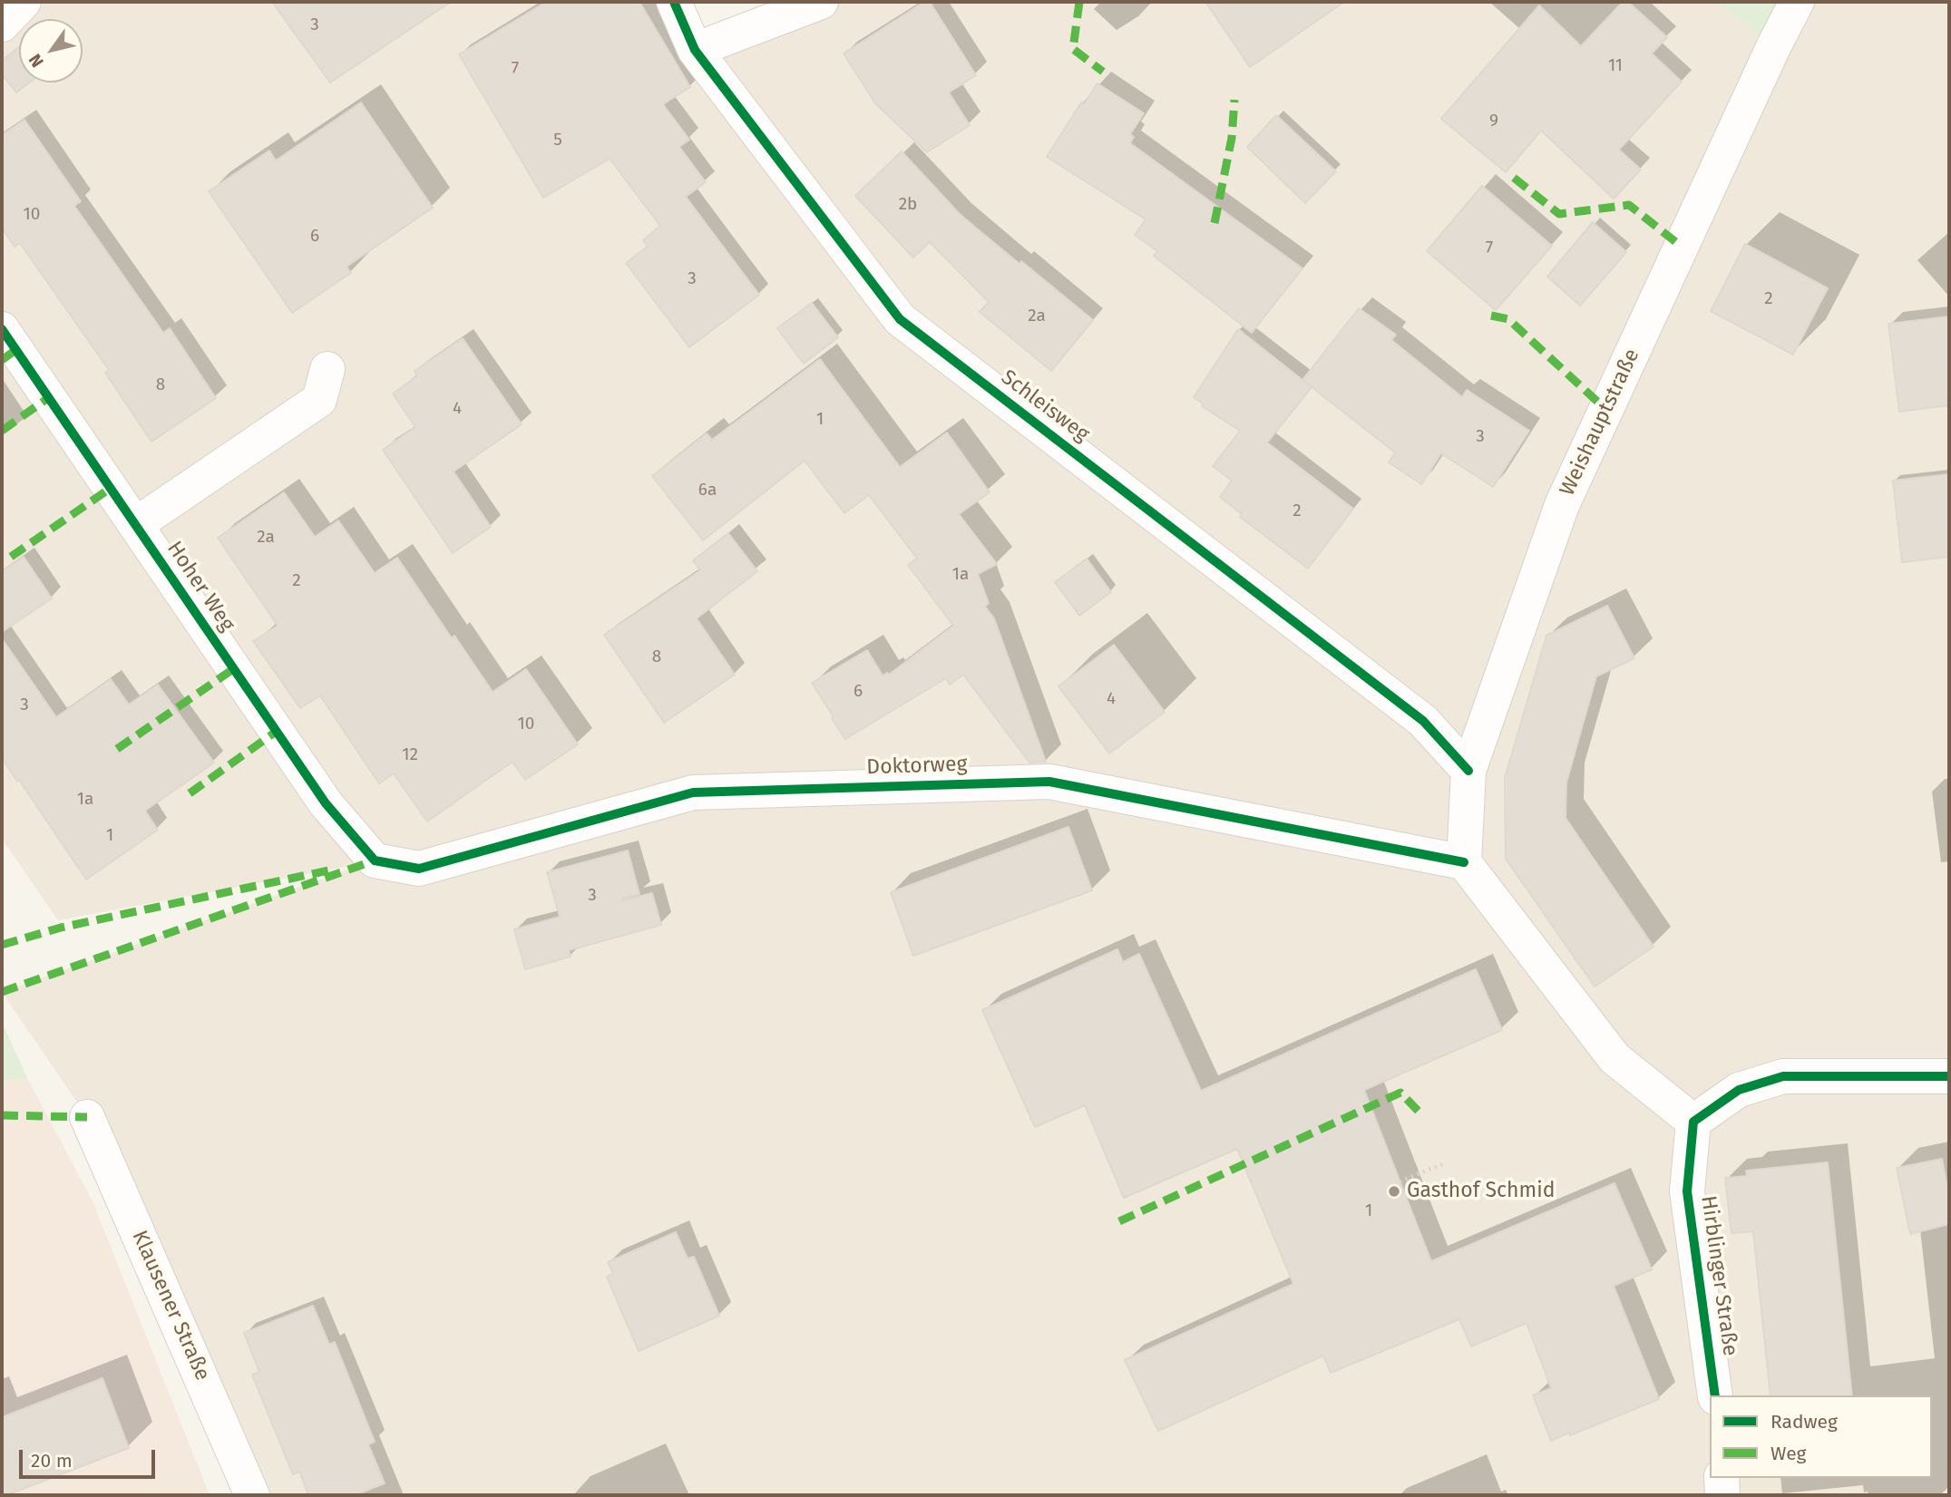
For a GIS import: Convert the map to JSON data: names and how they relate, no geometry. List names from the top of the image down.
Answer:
{
  "streets": {
    "street": [
      "Schleisweg",
      "Weishauptstraße",
      "Hoher Weg",
      "Doktorweg",
      "Hirblinger Straße",
      "Klausener Straße"
    ]
  },
  "crossings": [
    ["Schleisweg", "Weishauptstraße"],
    ["Weishauptstraße", "Doktorweg"],
    ["Hoher Weg", "Doktorweg"]
  ],
  "places": ["Gasthof Schmid"],
  "house_numbers": [
    "3",
    "11",
    "7",
    "9",
    "5",
    "2b",
    "10",
    "6",
    "7",
    "3",
    "2",
    "2a",
    "8",
    "4",
    "1",
    "3",
    "6a",
    "2",
    "2a",
    "1a",
    "2",
    "8",
    "6",
    "4",
    "3",
    "10",
    "12",
    "1a",
    "1",
    "3",
    "1"
  ],
  "legend": ["Radweg", "Weg"],
  "scale_bar": "20 m",
  "north": "bottom left"
}
